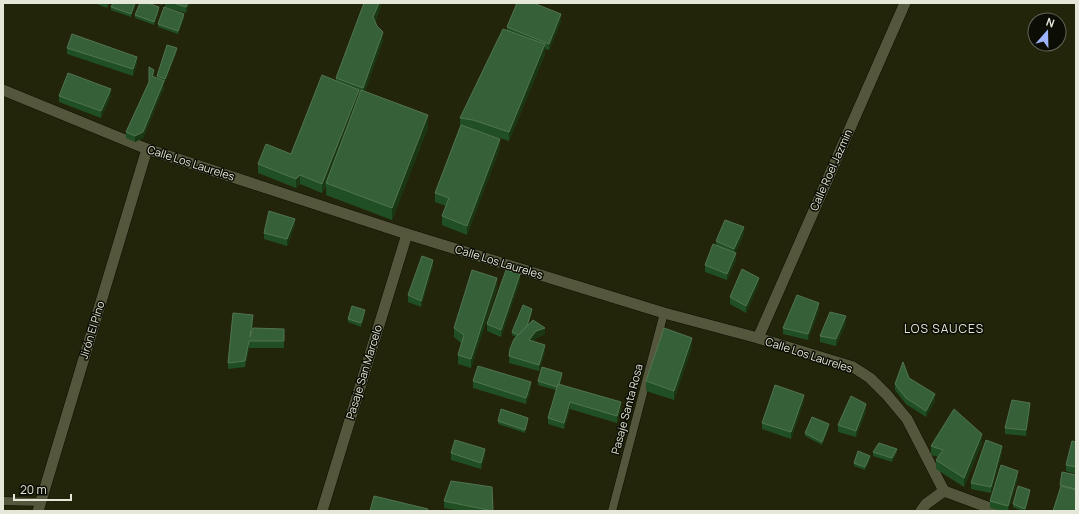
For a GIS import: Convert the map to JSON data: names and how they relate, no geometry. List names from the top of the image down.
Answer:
{
  "streets": {
    "street": [
      "Calle Los Laureles",
      "Calle Roel Jazmin",
      "Jirón El Pino",
      "Pasaje San Marcelo"
    ],
    "lane": ["Pasaje Santa Rosa"]
  },
  "crossings": [
    ["Calle Los Laureles", "Calle Roel Jazmin"],
    ["Calle Los Laureles", "Jirón El Pino"],
    ["Calle Los Laureles", "Pasaje San Marcelo"],
    ["Calle Los Laureles", "Pasaje Santa Rosa"]
  ],
  "districts": ["LOS SAUCES"],
  "scale_bar": "20 m",
  "north": "top"
}
